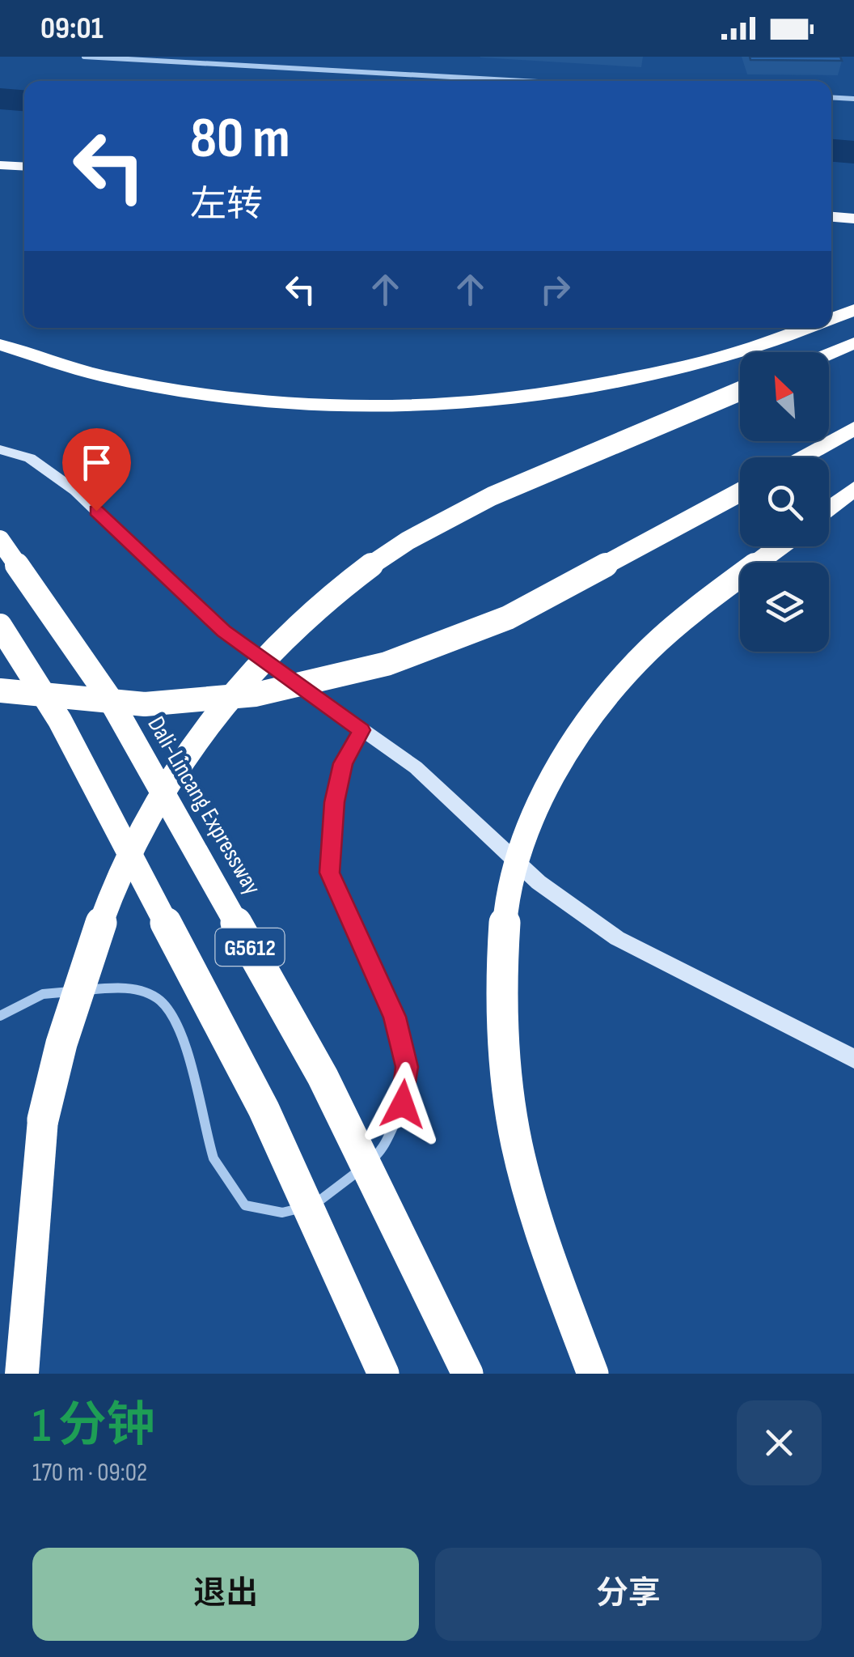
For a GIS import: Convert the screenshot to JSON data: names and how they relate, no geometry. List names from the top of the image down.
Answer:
{
  "streets": {
    "highway": ["Dali-Lincang Expressway", "G5612"]
  },
  "north": "top left",
  "page": {
    "status": "09:01",
    "turn": ["80 m", "左转"],
    "heading": ["1 分钟", "170 m · 09:02"],
    "buttons": ["退出", "分享"]
  }
}
